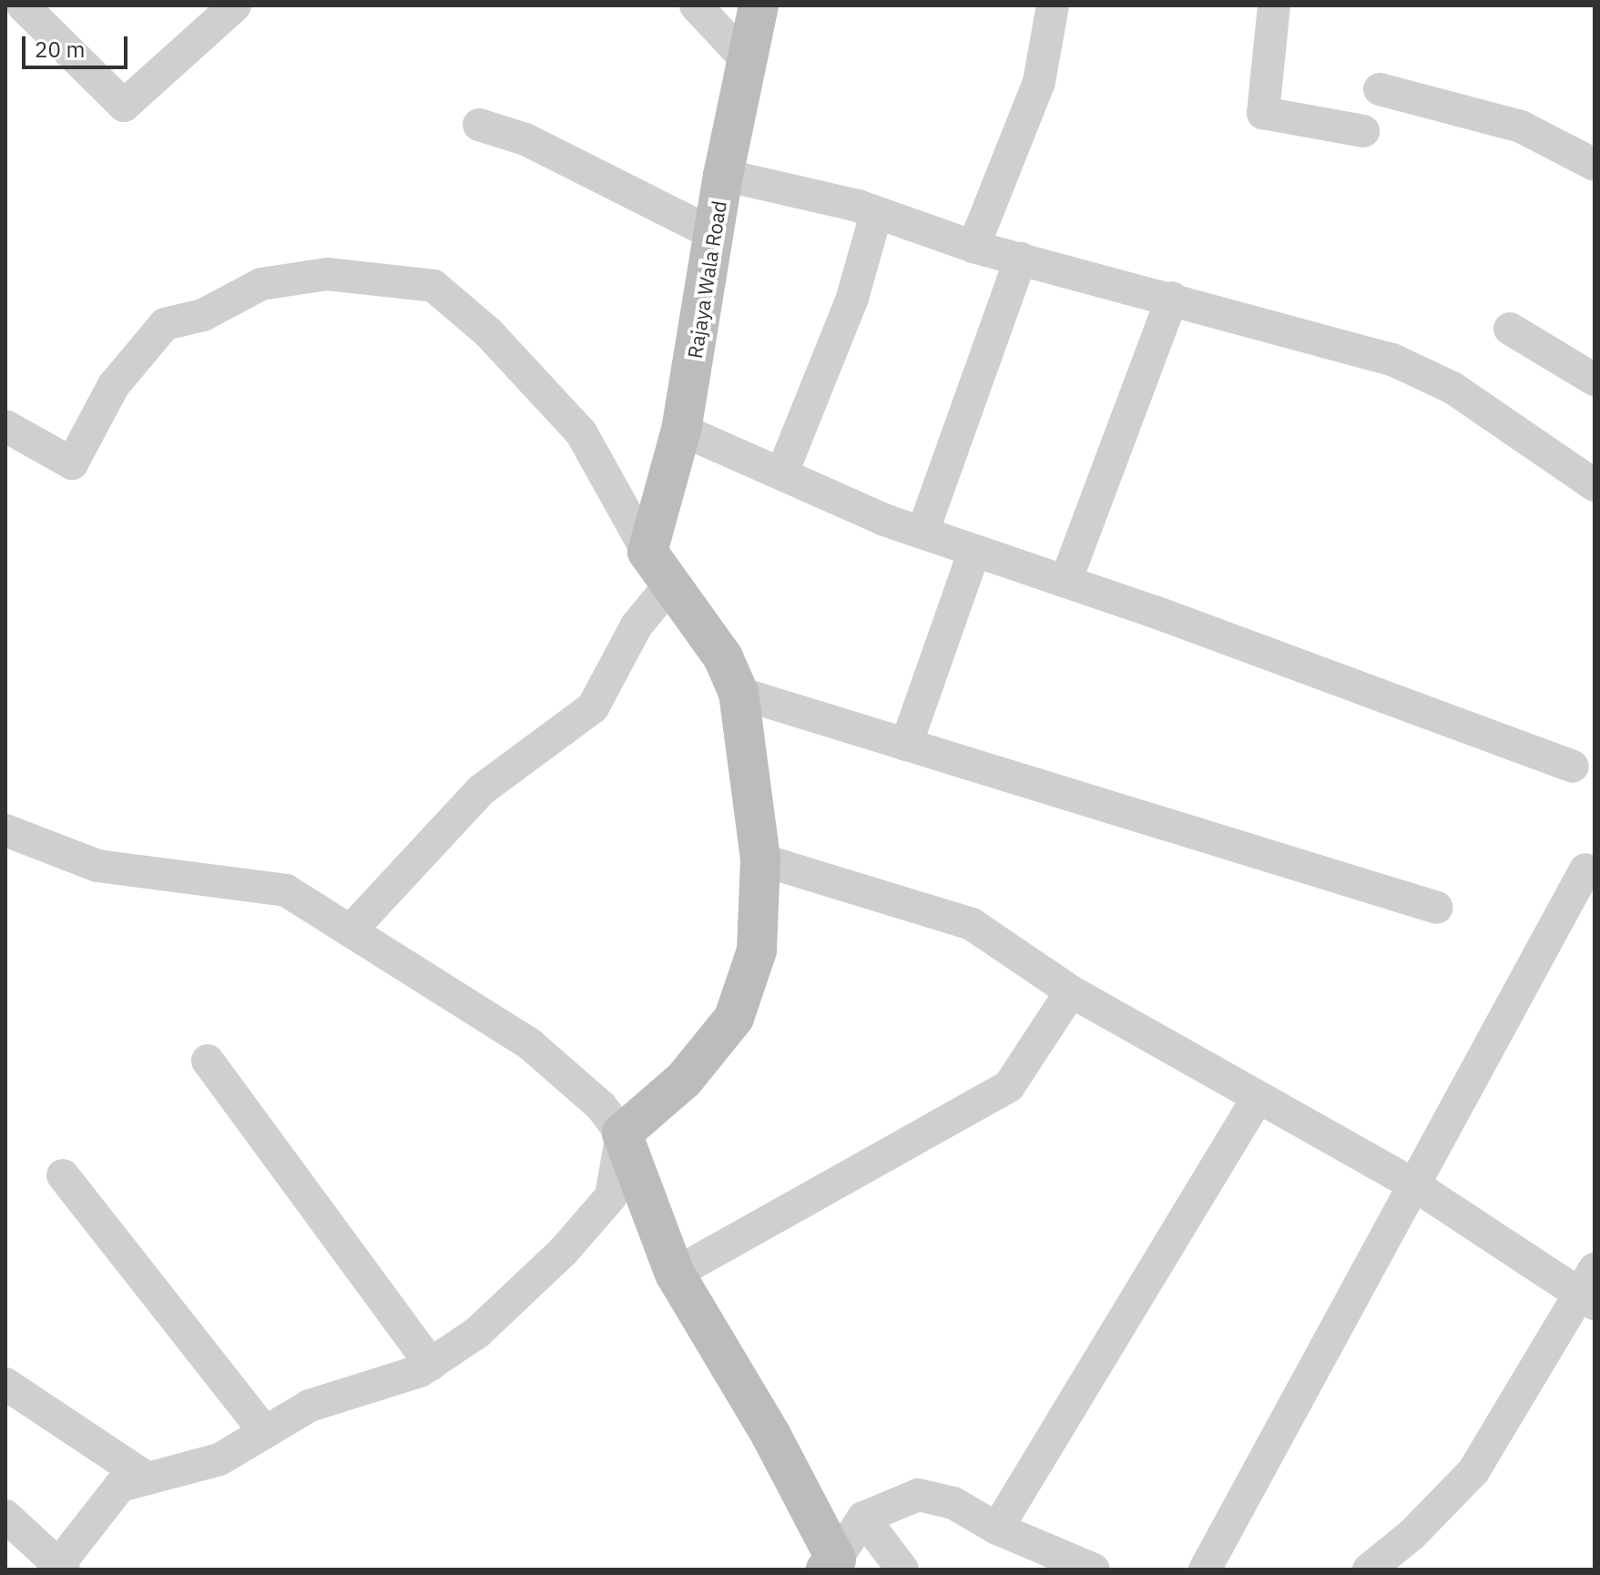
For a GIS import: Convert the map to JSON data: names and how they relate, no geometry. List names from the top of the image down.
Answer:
{
  "streets": {
    "street": ["Rajaya Wala Road"]
  },
  "scale_bar": "20 m"
}
